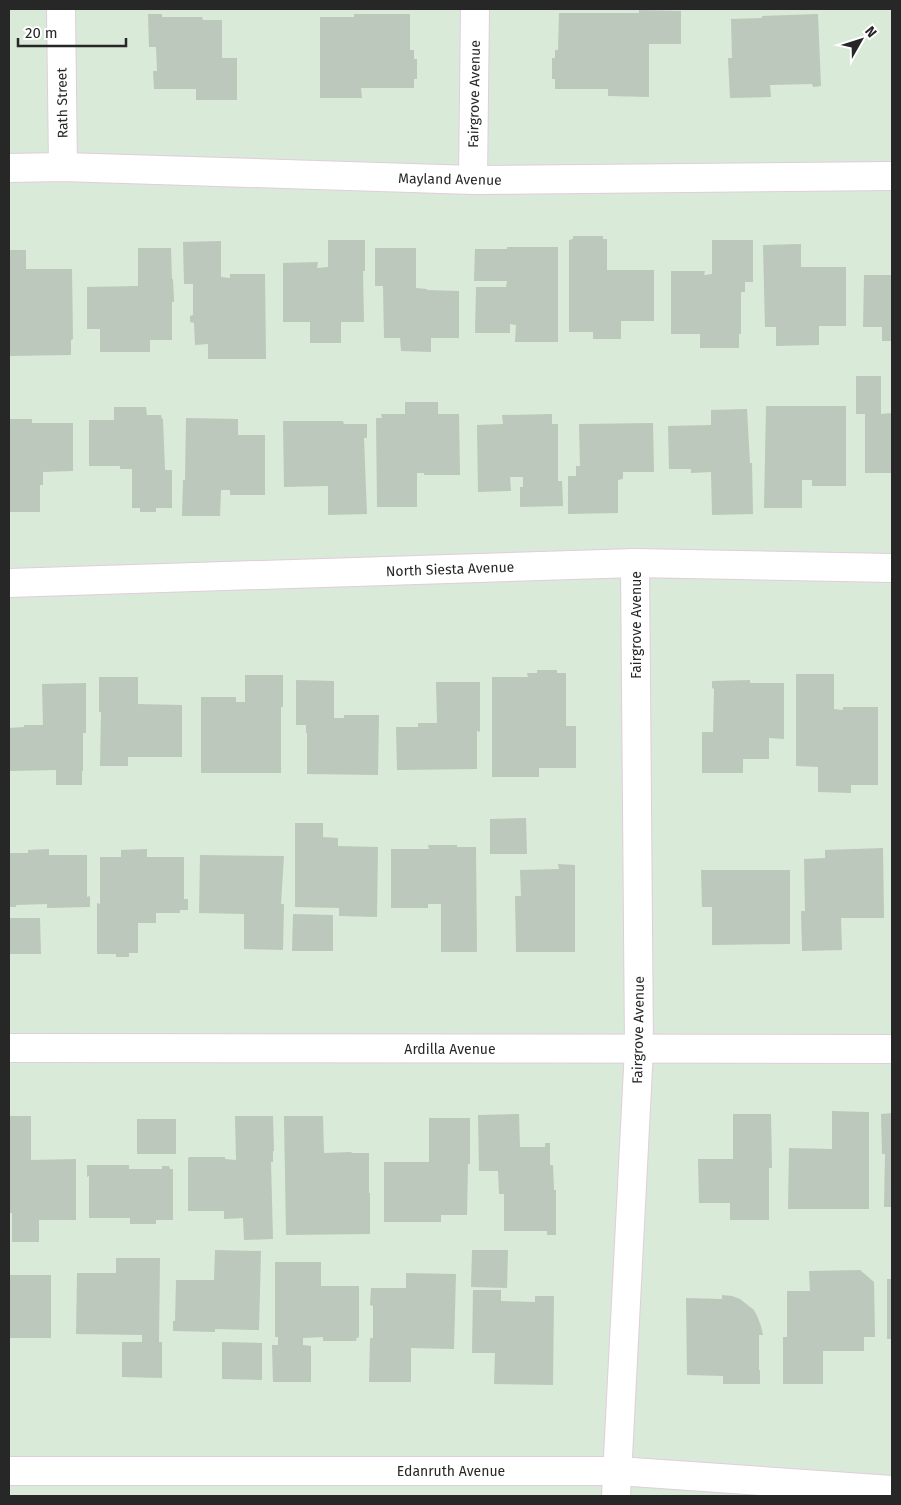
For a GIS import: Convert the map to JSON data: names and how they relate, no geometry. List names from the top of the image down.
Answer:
{
  "streets": {
    "street": [
      "Fairgrove Avenue",
      "Rath Street",
      "Mayland Avenue",
      "North Siesta Avenue",
      "Ardilla Avenue",
      "Edanruth Avenue"
    ]
  },
  "crossings": [
    ["Fairgrove Avenue", "Mayland Avenue"],
    ["Fairgrove Avenue", "North Siesta Avenue"],
    ["Fairgrove Avenue", "Ardilla Avenue"],
    ["Fairgrove Avenue", "Edanruth Avenue"],
    ["Rath Street", "Mayland Avenue"]
  ],
  "scale_bar": "20 m",
  "north": "top right"
}
